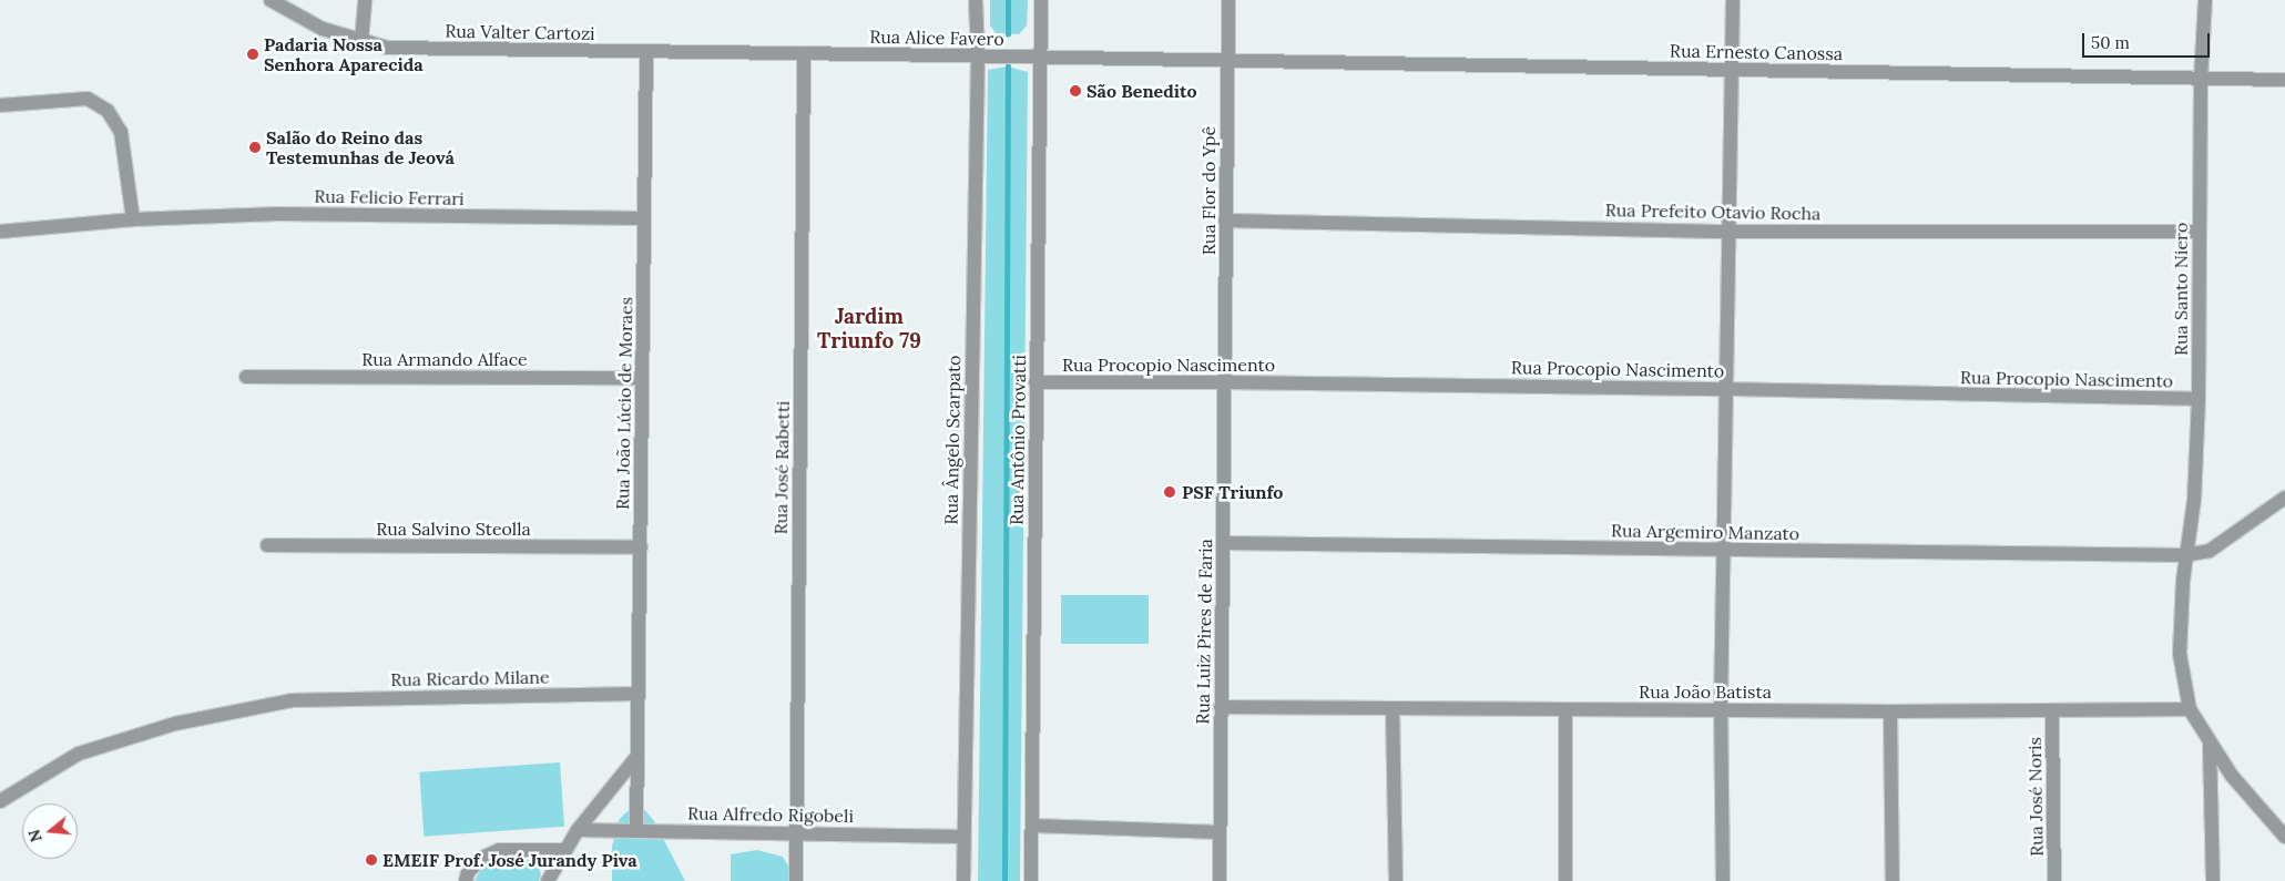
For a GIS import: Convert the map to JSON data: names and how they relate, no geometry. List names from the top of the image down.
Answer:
{
  "streets": {
    "street": [
      "Rua Valter Cartozi",
      "Rua Alice Favero",
      "Rua Ernesto Canossa",
      "Rua Flor do Ypê",
      "Rua Felicio Ferrari",
      "Rua Prefeito Otavio Rocha",
      "Rua Santo Niero",
      "Rua Armando Alface",
      "Rua Procopio Nascimento",
      "Rua João Lúcio de Moraes",
      "Rua Ângelo Scarpato",
      "Rua Antônio Provatti",
      "Rua José Rabetti",
      "Rua Salvino Steolla",
      "Rua Argemiro Manzato",
      "Rua Luiz Pires de Faria",
      "Rua Ricardo Milane",
      "Rua João Batista",
      "Rua José Noris",
      "Rua Alfredo Rigobeli"
    ]
  },
  "crossings": [
    ["Rua Valter Cartozi", "Rua Alice Favero"],
    ["Rua Valter Cartozi", "Rua João Lúcio de Moraes"],
    ["Rua Alice Favero", "Rua Ernesto Canossa"],
    ["Rua Alice Favero", "Rua Flor do Ypê"],
    ["Rua Alice Favero", "Rua João Lúcio de Moraes"],
    ["Rua Alice Favero", "Rua Ângelo Scarpato"],
    ["Rua Alice Favero", "Rua Antônio Provatti"],
    ["Rua Alice Favero", "Rua José Rabetti"],
    ["Rua Ernesto Canossa", "Rua Flor do Ypê"],
    ["Rua Ernesto Canossa", "Rua Santo Niero"],
    ["Rua Flor do Ypê", "Rua Prefeito Otavio Rocha"],
    ["Rua Flor do Ypê", "Rua Procopio Nascimento"],
    ["Rua Flor do Ypê", "Rua Luiz Pires de Faria"],
    ["Rua Felicio Ferrari", "Rua João Lúcio de Moraes"],
    ["Rua Prefeito Otavio Rocha", "Rua Santo Niero"],
    ["Rua Santo Niero", "Rua Procopio Nascimento"],
    ["Rua Santo Niero", "Rua Argemiro Manzato"],
    ["Rua Santo Niero", "Rua João Batista"],
    ["Rua Armando Alface", "Rua João Lúcio de Moraes"],
    ["Rua Procopio Nascimento", "Rua Antônio Provatti"],
    ["Rua Procopio Nascimento", "Rua Luiz Pires de Faria"],
    ["Rua João Lúcio de Moraes", "Rua Salvino Steolla"],
    ["Rua João Lúcio de Moraes", "Rua Ricardo Milane"],
    ["Rua João Lúcio de Moraes", "Rua Alfredo Rigobeli"],
    ["Rua Ângelo Scarpato", "Rua Alfredo Rigobeli"],
    ["Rua José Rabetti", "Rua Alfredo Rigobeli"],
    ["Rua Argemiro Manzato", "Rua Luiz Pires de Faria"],
    ["Rua Luiz Pires de Faria", "Rua João Batista"],
    ["Rua João Batista", "Rua José Noris"]
  ],
  "districts": ["Jardim Triunfo 79"],
  "places": [
    "Padaria Nossa Senhora Aparecida",
    "São Benedito",
    "Salão do Reino das Testemunhas de Jeová",
    "PSF Triunfo",
    "EMEIF Prof. José Jurandy Piva"
  ],
  "scale_bar": "50 m",
  "north": "left"
}
